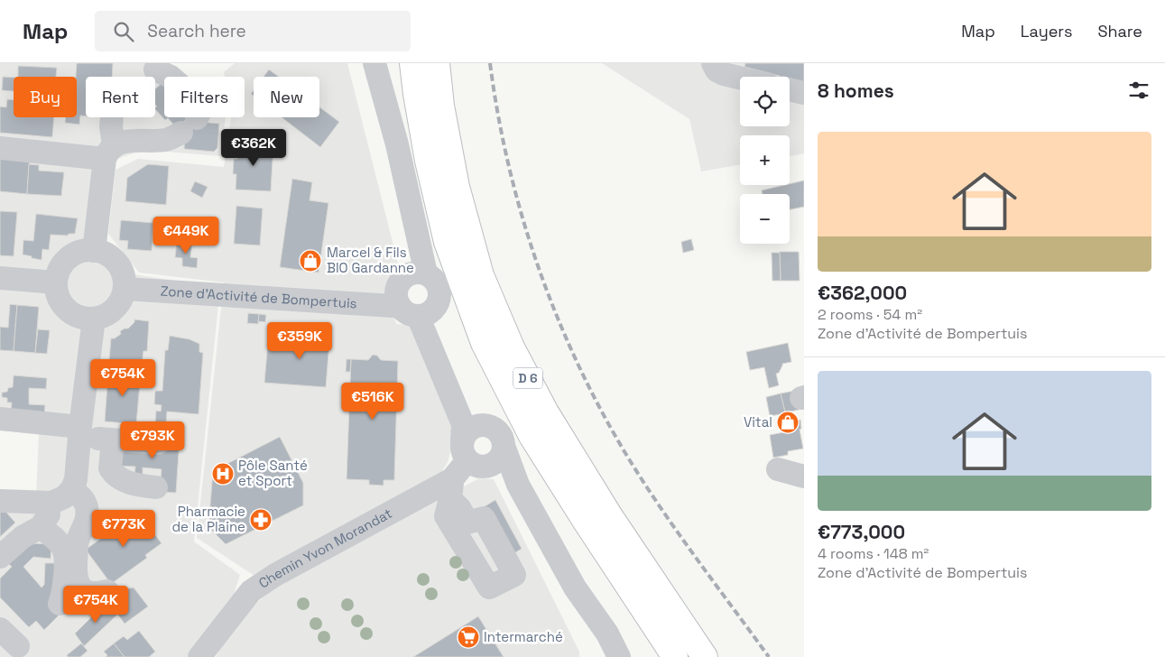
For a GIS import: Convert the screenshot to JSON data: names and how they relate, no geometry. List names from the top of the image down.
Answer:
{
  "streets": {
    "highway": ["D 6"],
    "street": ["Zone d'Activité de Bompertuis", "Chemin Yvon Morandat"]
  },
  "places": {
    "shop": ["Marcel & Fils BIO Gardanne", "Vital"],
    "hospital": ["Pôle Santé et Sport"],
    "pharmacy": ["Pharmacie de la Plaine"],
    "supermarket": ["Intermarché"]
  },
  "page": {
    "header": "Map",
    "search": "Search here",
    "nav": ["Map", "Layers", "Share"],
    "heading": "8 homes",
    "map_buttons": ["+", "−"],
    "chip": [
      "Buy",
      "Rent",
      "Filters",
      "New"
    ],
    "list": [
      {
        "name": "€362,000",
        "note": "2 rooms · 54 m² · Zone d'Activité de Bompertuis"
      },
      {
        "name": "€773,000",
        "note": "4 rooms · 148 m² · Zone d'Activité de Bompertuis"
      }
    ],
    "price": [
      "€362K",
      "€449K",
      "€359K",
      "€754K",
      "€516K",
      "€793K",
      "€773K",
      "€754K"
    ]
  }
}
